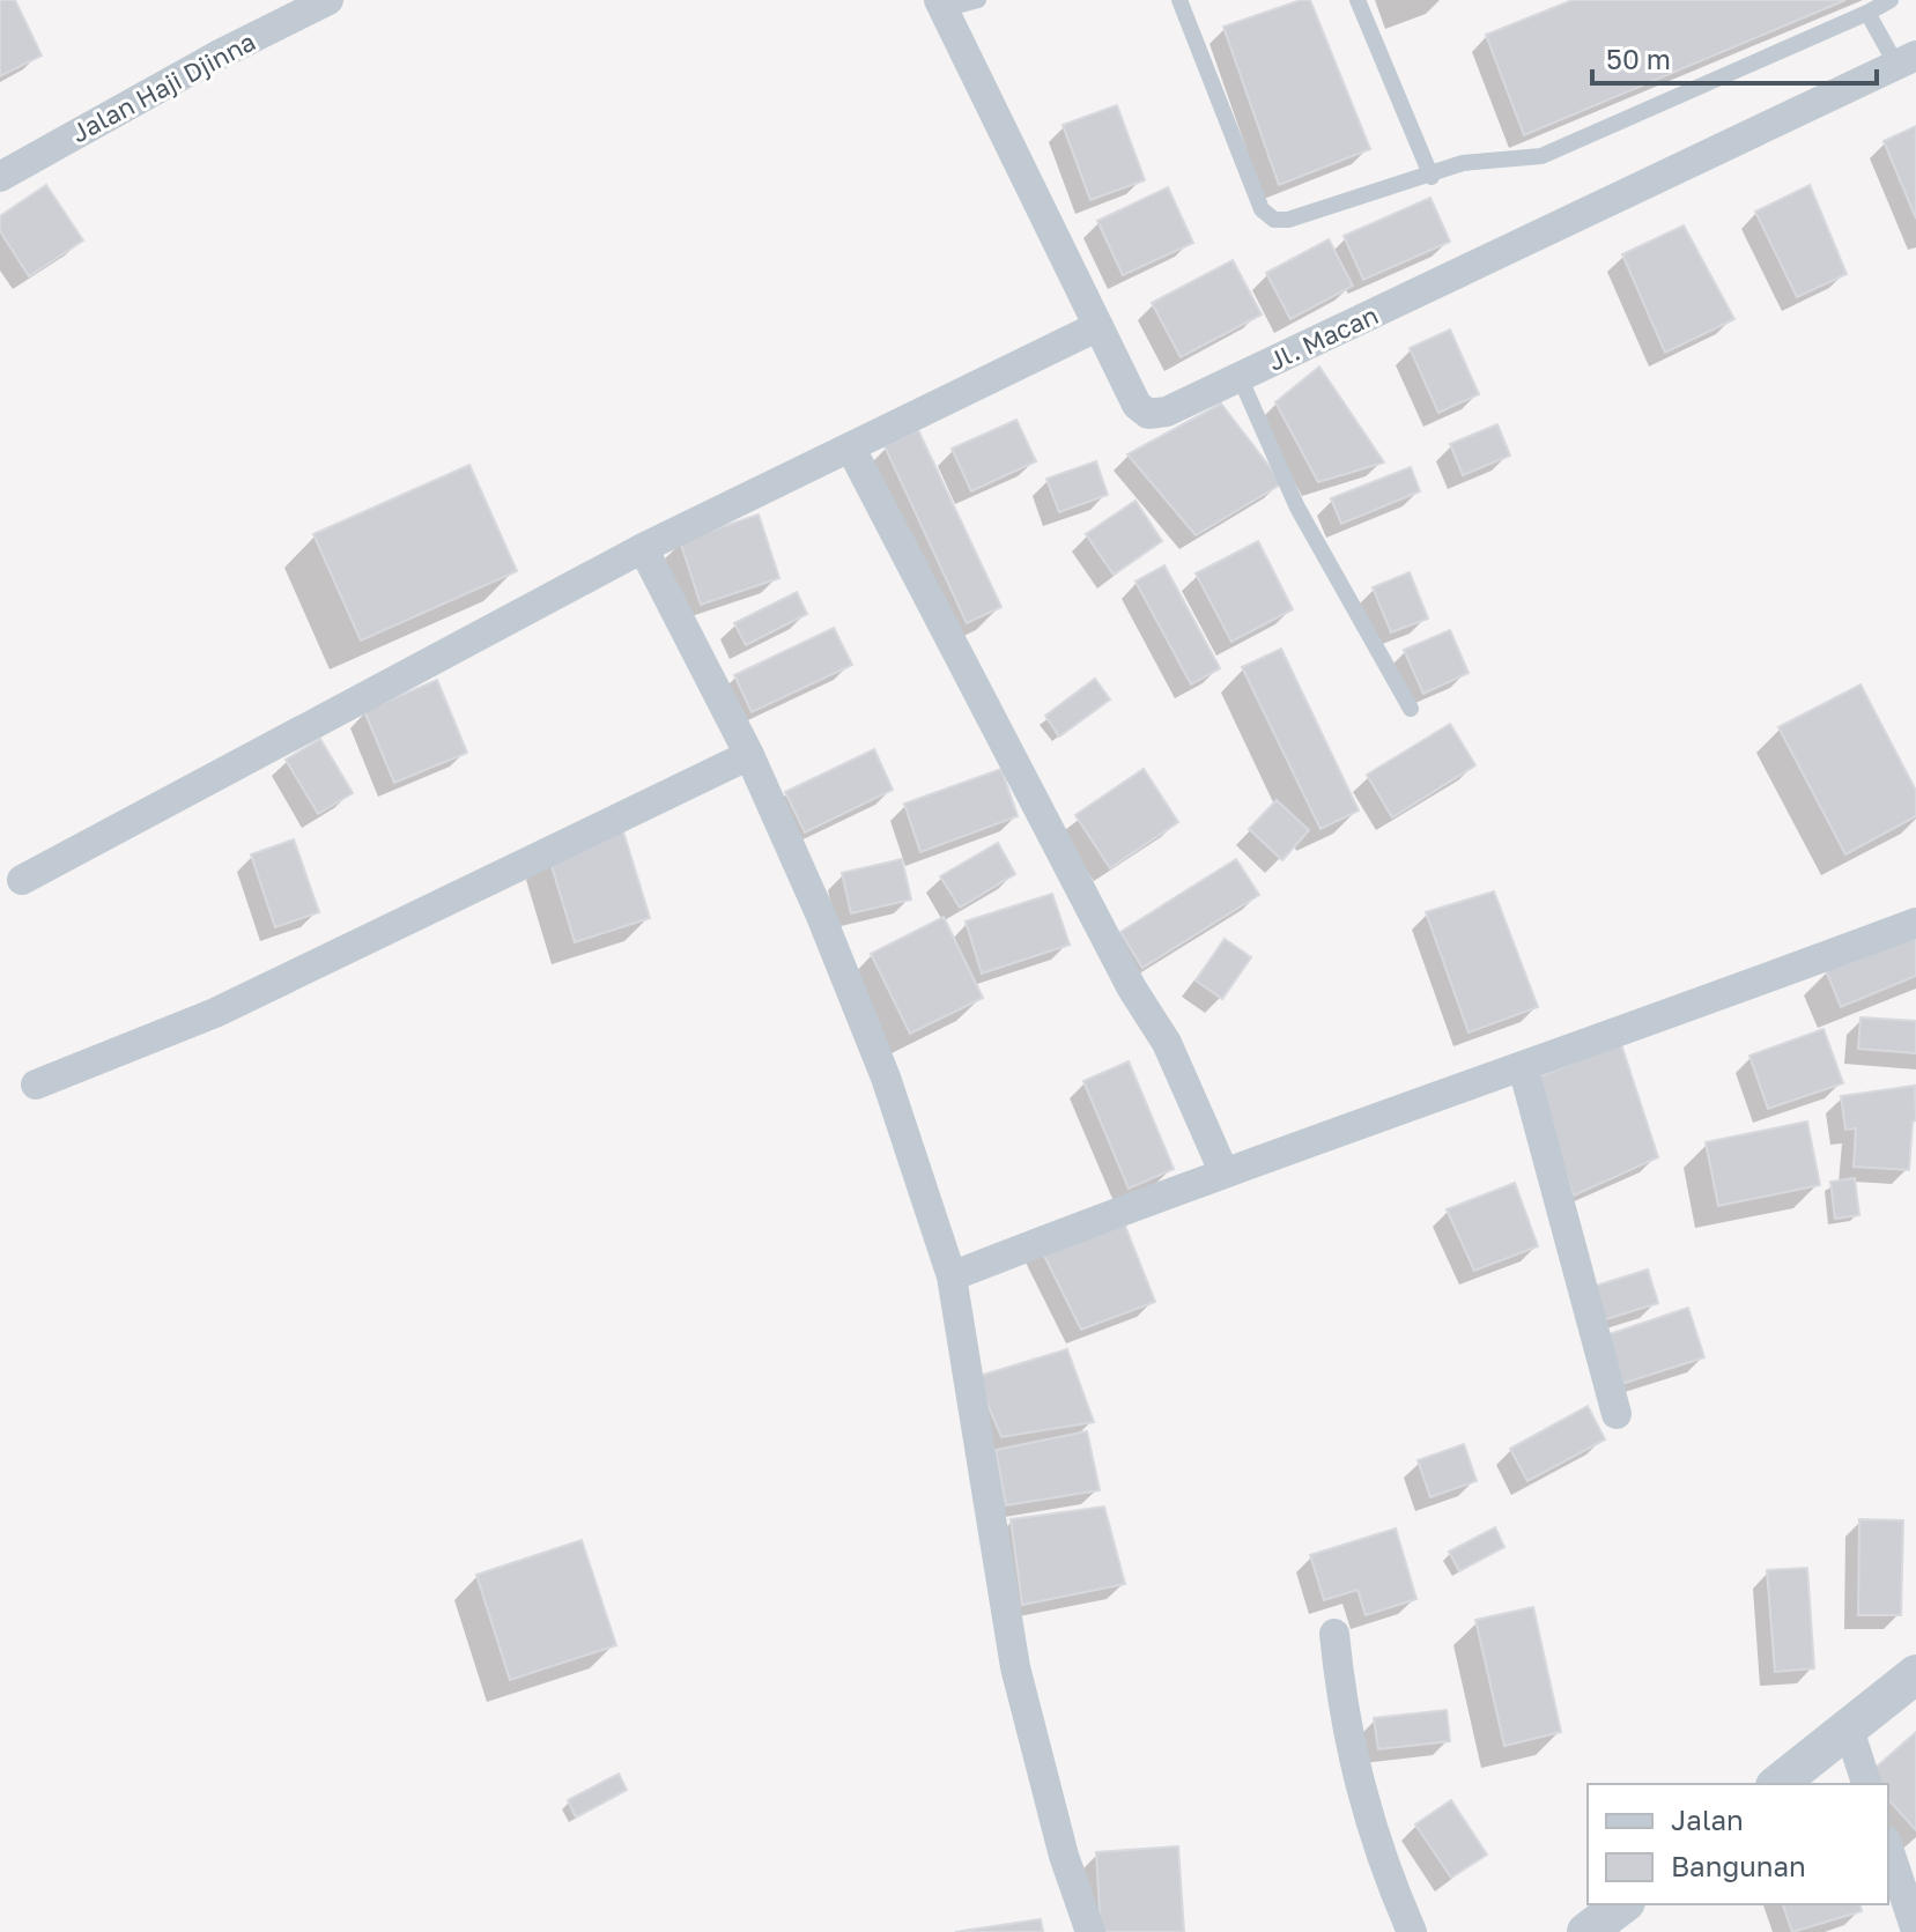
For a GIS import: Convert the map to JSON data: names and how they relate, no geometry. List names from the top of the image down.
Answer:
{
  "streets": {
    "street": ["Jalan Haji Djinna", "Jl. Macan"]
  },
  "legend": ["Jalan", "Bangunan"],
  "scale_bar": "50 m"
}
